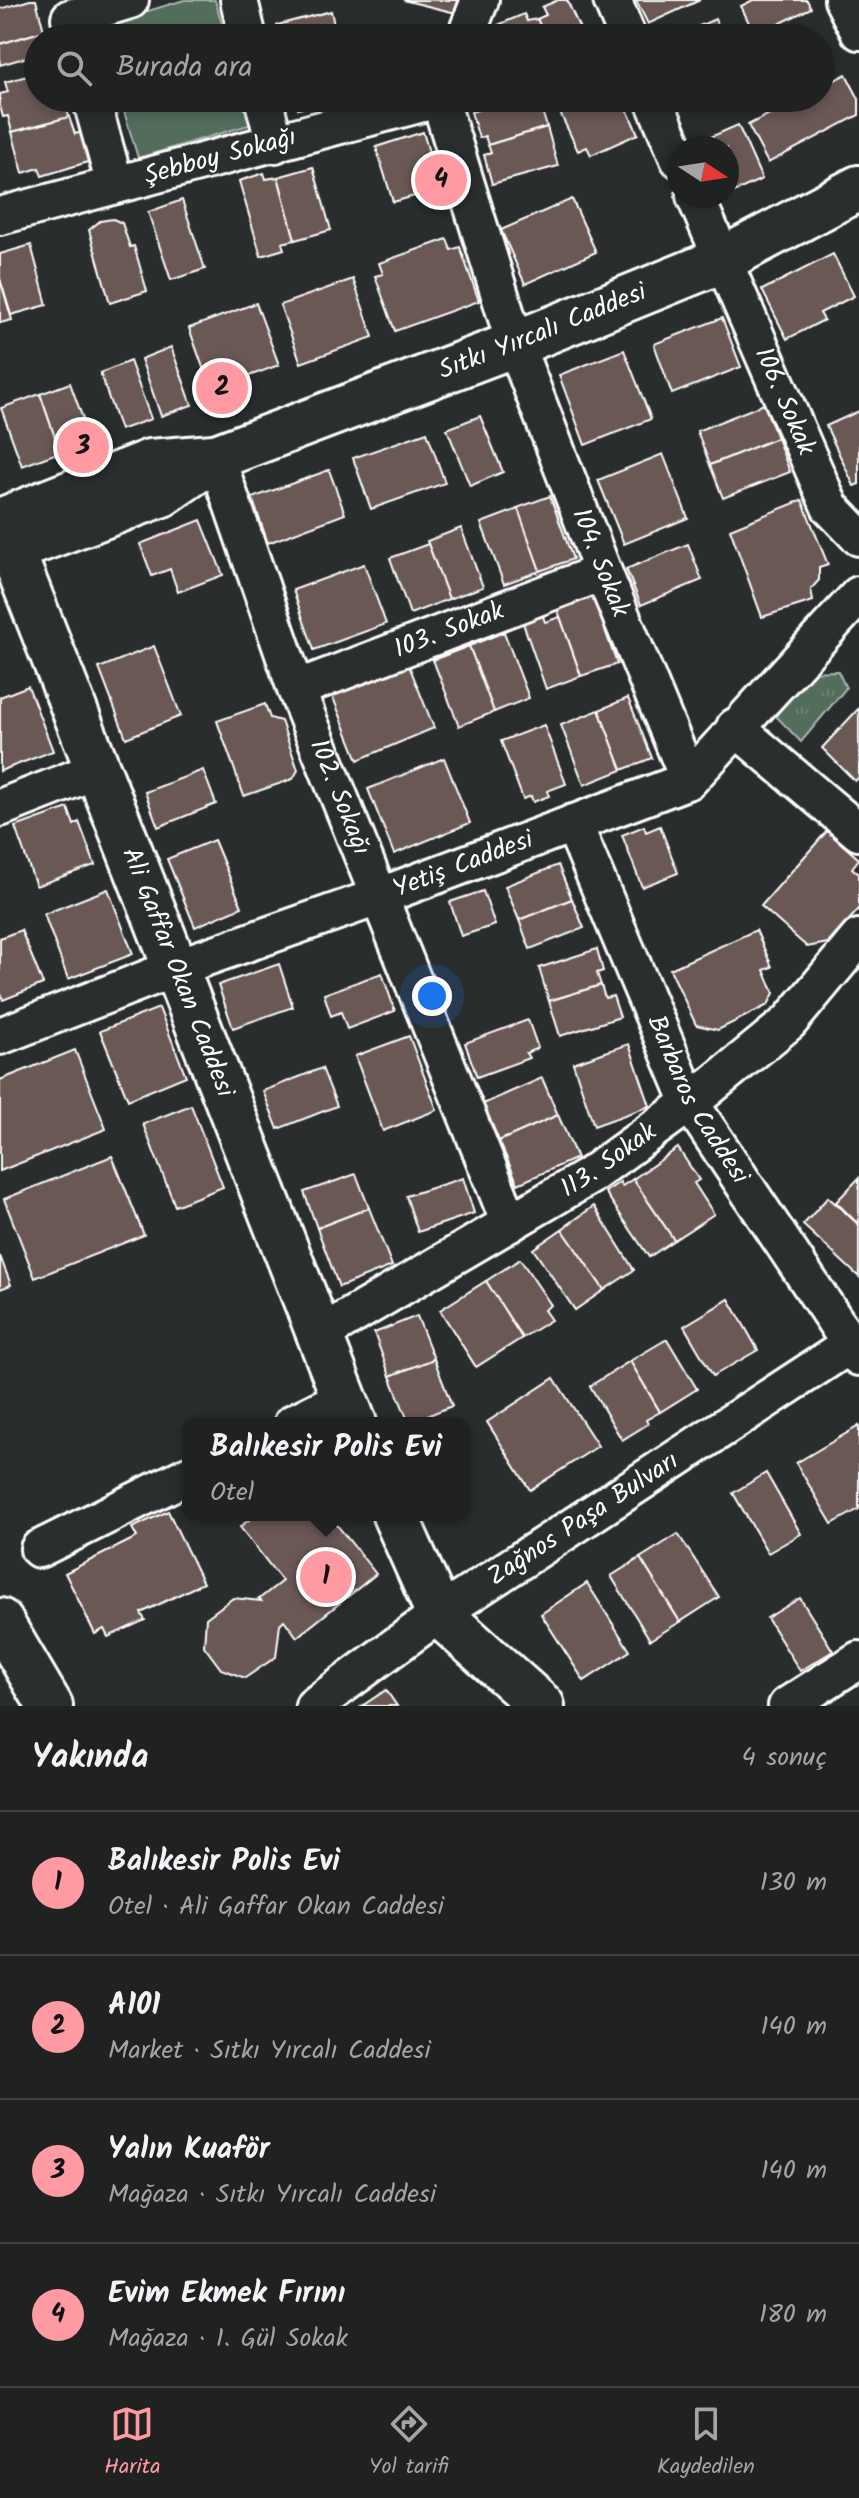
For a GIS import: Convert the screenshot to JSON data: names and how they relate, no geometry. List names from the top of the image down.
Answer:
{
  "streets": {
    "main road": ["Sıtkı Yırcalı Caddesi", "Ali Gaffar Okan Caddesi"],
    "street": [
      "Şebboy Sokağı",
      "106. Sokak",
      "104. Sokak",
      "103. Sokak",
      "102. Sokağı",
      "Yetiş Caddesi",
      "Barbaros Caddesi",
      "113. Sokak",
      "Zağnos Paşa Bulvarı"
    ]
  },
  "crossings": [
    ["Sıtkı Yırcalı Caddesi", "106. Sokak"],
    ["Sıtkı Yırcalı Caddesi", "104. Sokak"],
    ["Sıtkı Yırcalı Caddesi", "102. Sokağı"],
    ["Sıtkı Yırcalı Caddesi", "Ali Gaffar Okan Caddesi"],
    ["104. Sokak", "103. Sokak"],
    ["104. Sokak", "Yetiş Caddesi"],
    ["103. Sokak", "102. Sokağı"],
    ["102. Sokağı", "Yetiş Caddesi"],
    ["102. Sokağı", "113. Sokak"],
    ["Yetiş Caddesi", "Ali Gaffar Okan Caddesi"],
    ["Yetiş Caddesi", "Barbaros Caddesi"],
    ["Ali Gaffar Okan Caddesi", "113. Sokak"],
    ["Barbaros Caddesi", "113. Sokak"],
    ["Barbaros Caddesi", "Zağnos Paşa Bulvarı"]
  ],
  "north": "right",
  "page": {
    "search": "Burada ara",
    "pins": [
      "4",
      "2",
      "3",
      "1"
    ],
    "popup": ["Balıkesir Polis Evi", "Otel"],
    "heading": ["Yakında", "4 sonuç"],
    "list": [
      {
        "mark": "1",
        "name": "Balıkesir Polis Evi",
        "note": "Otel · Ali Gaffar Okan Caddesi",
        "value": "130 m"
      },
      {
        "mark": "2",
        "name": "A101",
        "note": "Market · Sıtkı Yırcalı Caddesi",
        "value": "140 m"
      },
      {
        "mark": "3",
        "name": "Yalın Kuaför",
        "note": "Mağaza · Sıtkı Yırcalı Caddesi",
        "value": "140 m"
      },
      {
        "mark": "4",
        "name": "Evim Ekmek Fırını",
        "note": "Mağaza · 1. Gül Sokak",
        "value": "180 m"
      }
    ],
    "nav": ["Harita", "Yol tarifi", "Kaydedilen"]
  }
}
